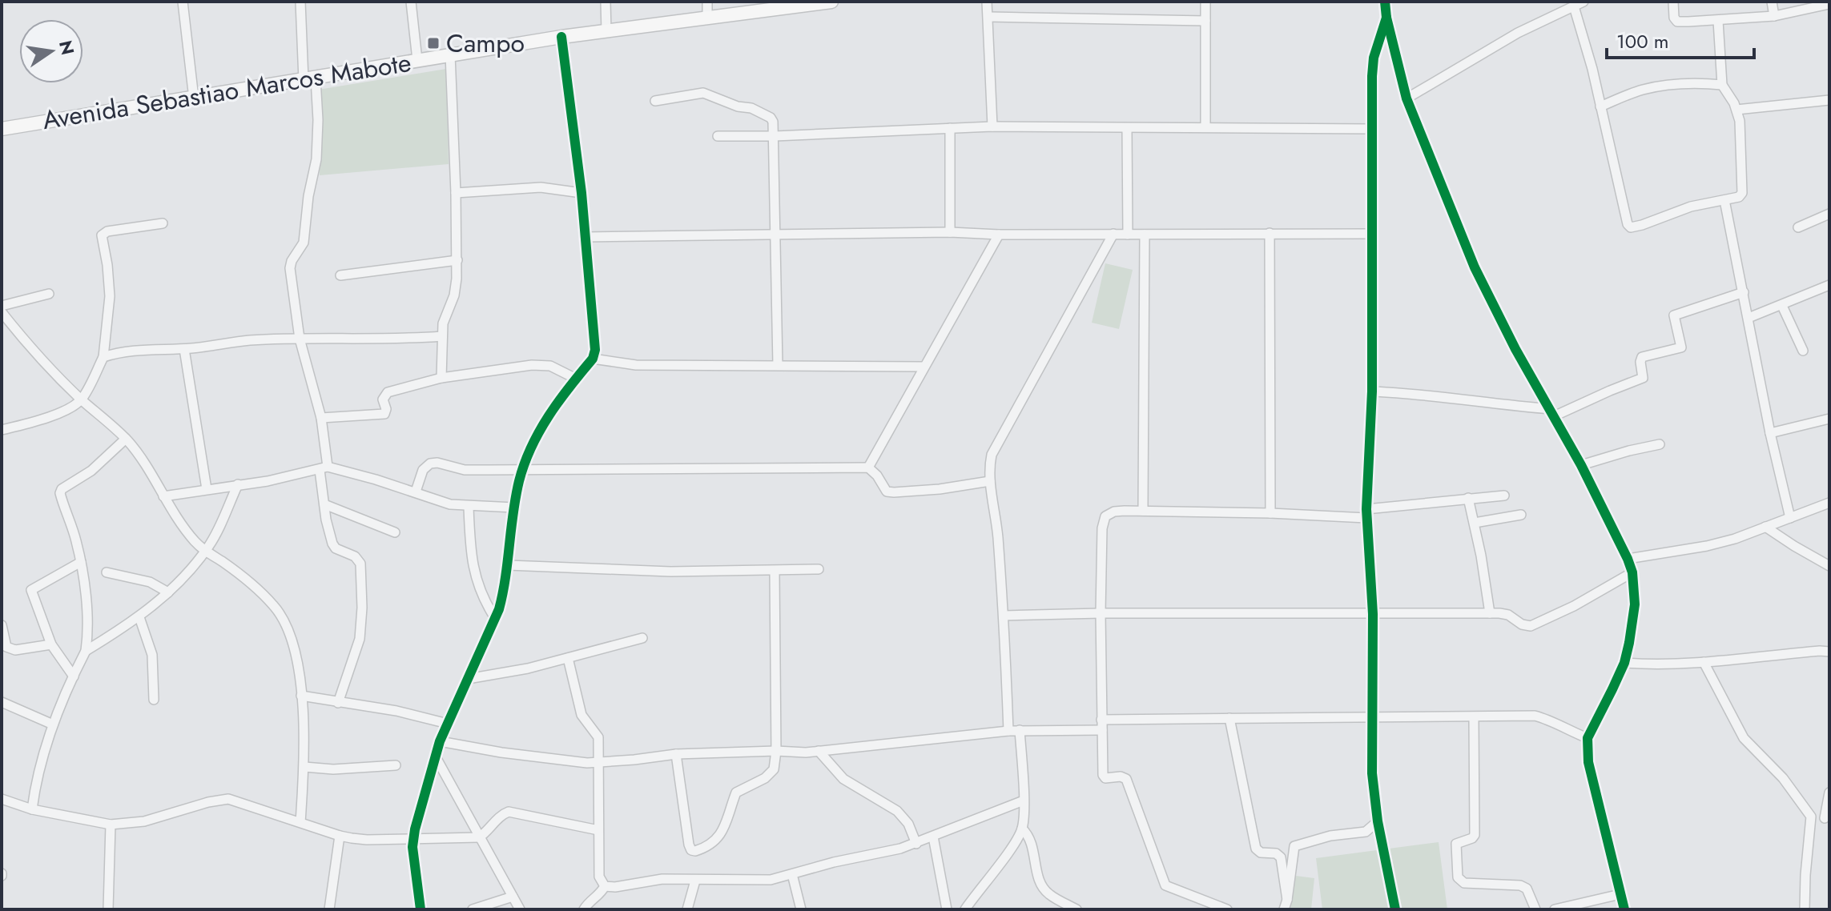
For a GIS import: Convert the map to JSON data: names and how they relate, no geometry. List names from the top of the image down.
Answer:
{
  "streets": {
    "main road": ["Avenida Sebastiao Marcos Mabote"]
  },
  "places": {
    "transit": ["Campo"]
  },
  "scale_bar": "100 m",
  "north": "right"
}
